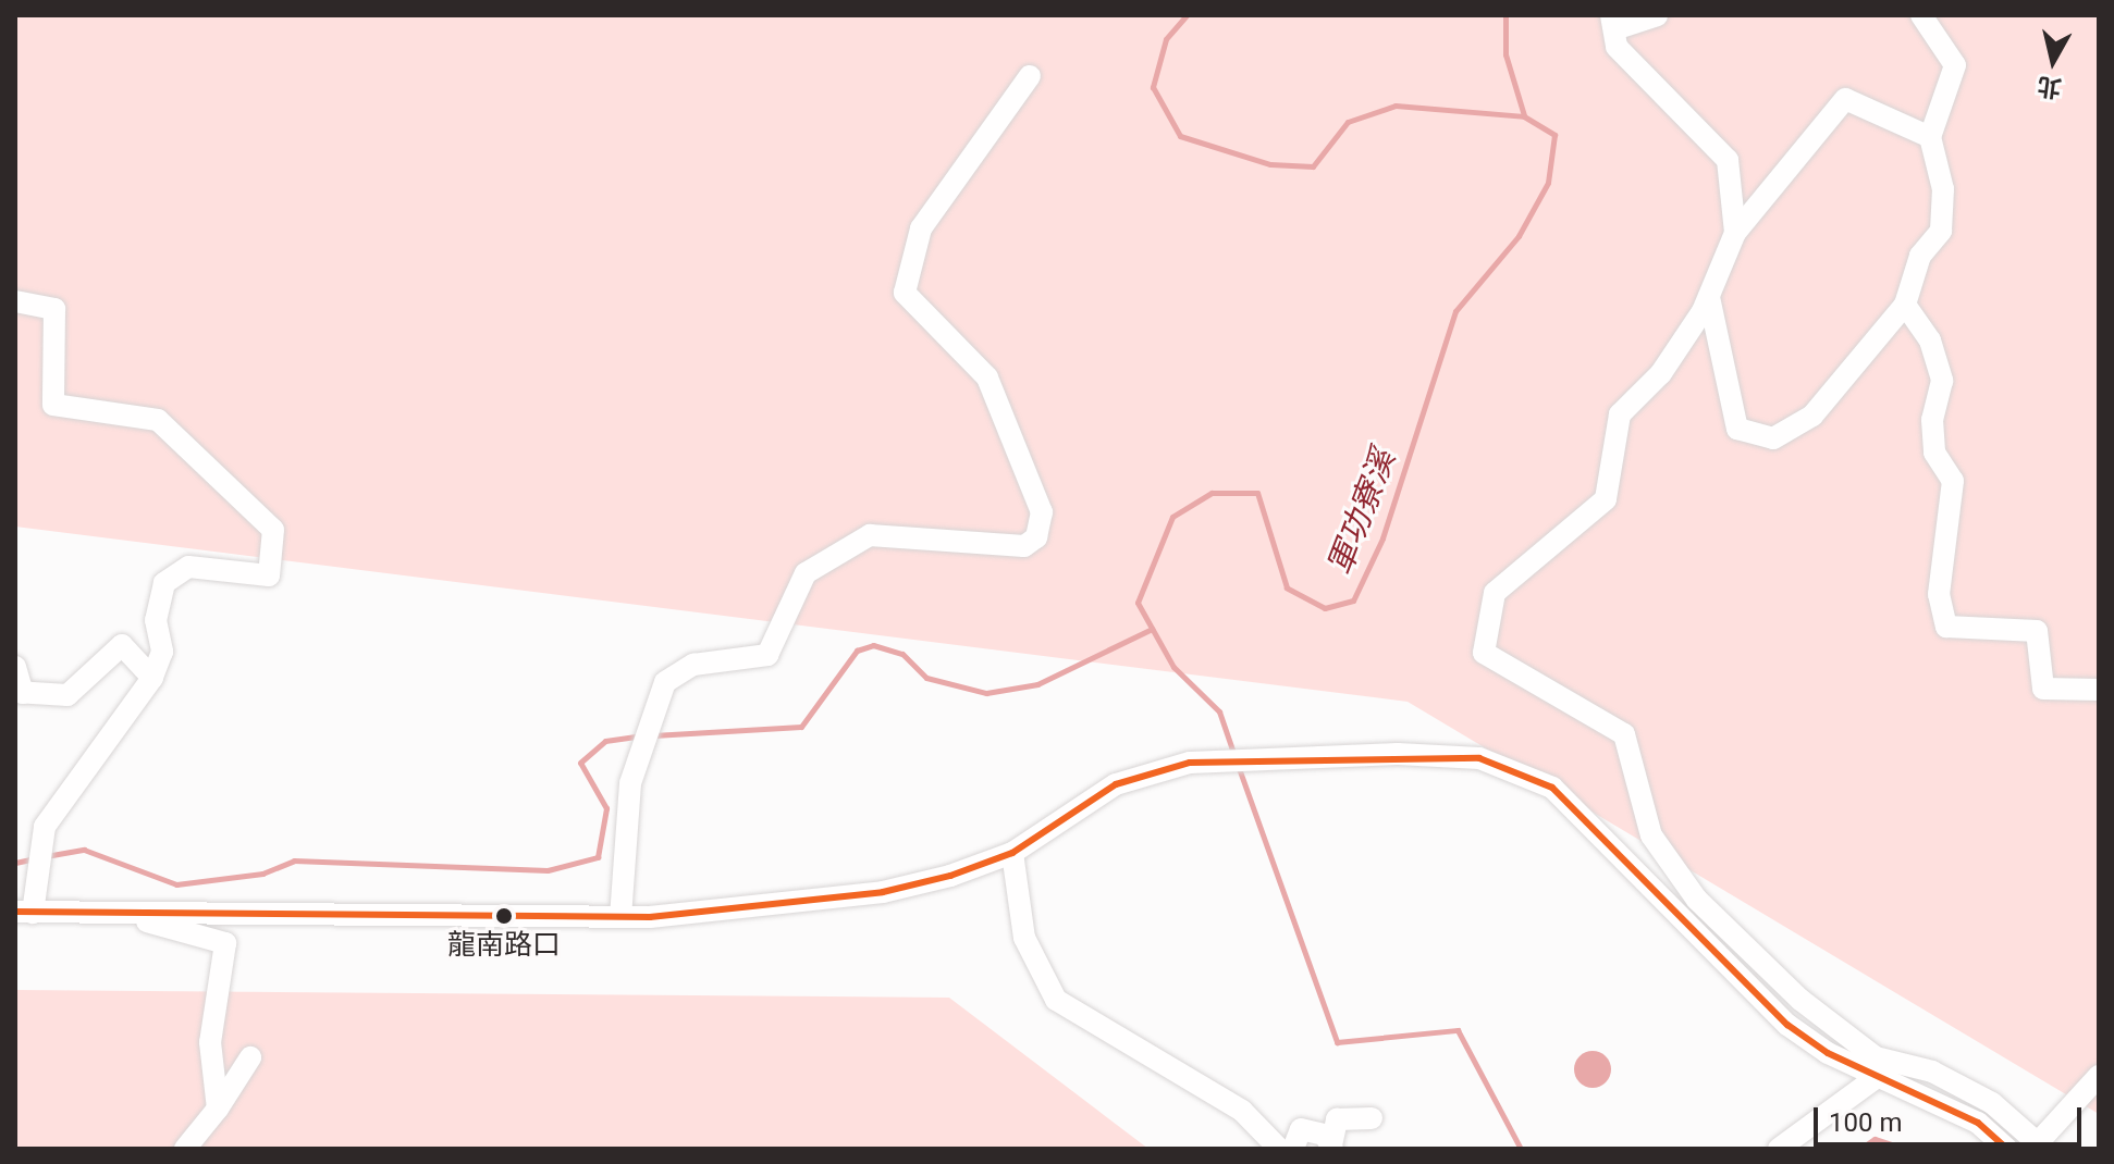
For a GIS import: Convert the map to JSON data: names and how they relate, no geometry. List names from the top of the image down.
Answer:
{
  "water": ["軍功寮溪"],
  "places": ["龍南路口"],
  "scale_bar": "100 m",
  "north": "bottom"
}
